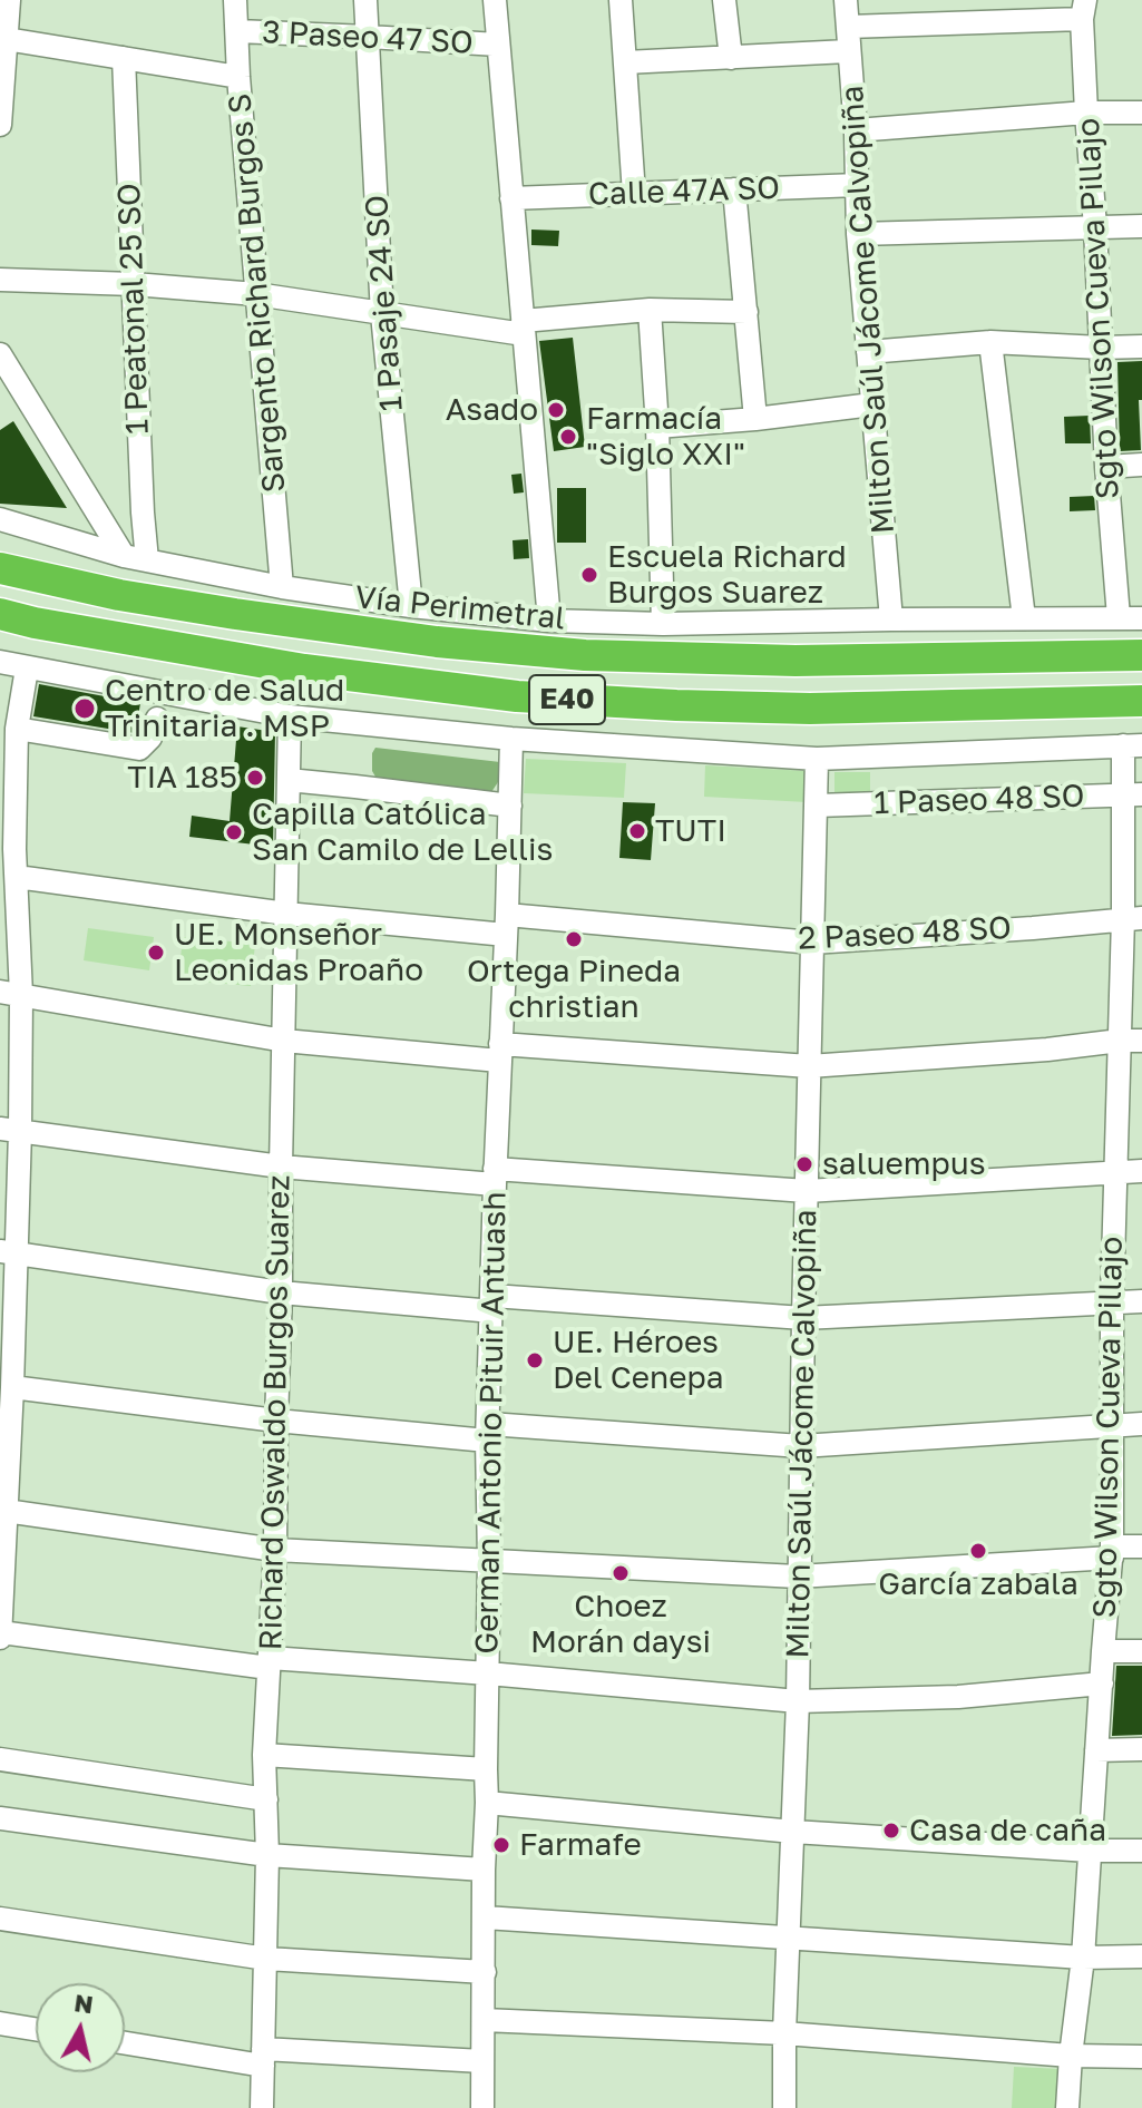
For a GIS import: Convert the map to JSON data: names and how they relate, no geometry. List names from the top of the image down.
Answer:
{
  "streets": {
    "highway": ["Vía Perimetral", "E40"],
    "street": [
      "3 Paseo 47 SO",
      "Calle 47A SO",
      "Sargento Richard Burgos S",
      "1 Pasaje 24 SO",
      "1 Peatonal 25 SO",
      "Sgto Wilson Cueva Pillajo",
      "Milton Saúl Jácome Calvopiña",
      "1 Paseo 48 SO",
      "2 Paseo 48 SO",
      "Richard Oswaldo Burgos Suarez",
      "German Antonio Pituir Antuash"
    ]
  },
  "crossings": [
    ["3 Paseo 47 SO", "Sargento Richard Burgos S"],
    ["3 Paseo 47 SO", "1 Pasaje 24 SO"],
    ["3 Paseo 47 SO", "1 Peatonal 25 SO"],
    ["Calle 47A SO", "Milton Saúl Jácome Calvopiña"],
    ["Sargento Richard Burgos S", "Vía Perimetral"],
    ["1 Pasaje 24 SO", "Vía Perimetral"],
    ["1 Peatonal 25 SO", "Vía Perimetral"],
    ["Sgto Wilson Cueva Pillajo", "Vía Perimetral"],
    ["Sgto Wilson Cueva Pillajo", "E40"],
    ["Sgto Wilson Cueva Pillajo", "1 Paseo 48 SO"],
    ["Sgto Wilson Cueva Pillajo", "2 Paseo 48 SO"],
    ["Milton Saúl Jácome Calvopiña", "Vía Perimetral"],
    ["Milton Saúl Jácome Calvopiña", "E40"],
    ["Milton Saúl Jácome Calvopiña", "1 Paseo 48 SO"],
    ["Milton Saúl Jácome Calvopiña", "2 Paseo 48 SO"],
    ["E40", "Richard Oswaldo Burgos Suarez"],
    ["E40", "German Antonio Pituir Antuash"],
    ["2 Paseo 48 SO", "Richard Oswaldo Burgos Suarez"],
    ["2 Paseo 48 SO", "German Antonio Pituir Antuash"]
  ],
  "places": [
    "Asado",
    "Farmacía \"Siglo XXI\"",
    "Escuela Richard Burgos Suarez",
    "Centro de Salud Trinitaria . MSP",
    "TIA 185",
    "TUTI",
    "Capilla Católica San Camilo de Lellis",
    "Ortega Pineda christian",
    "UE. Monseñor Leonidas Proaño",
    "saluempus",
    "UE. Héroes Del Cenepa",
    "García zabala",
    "Choez Morán daysi",
    "Casa de caña",
    "Farmafe"
  ],
  "north": "top"
}
